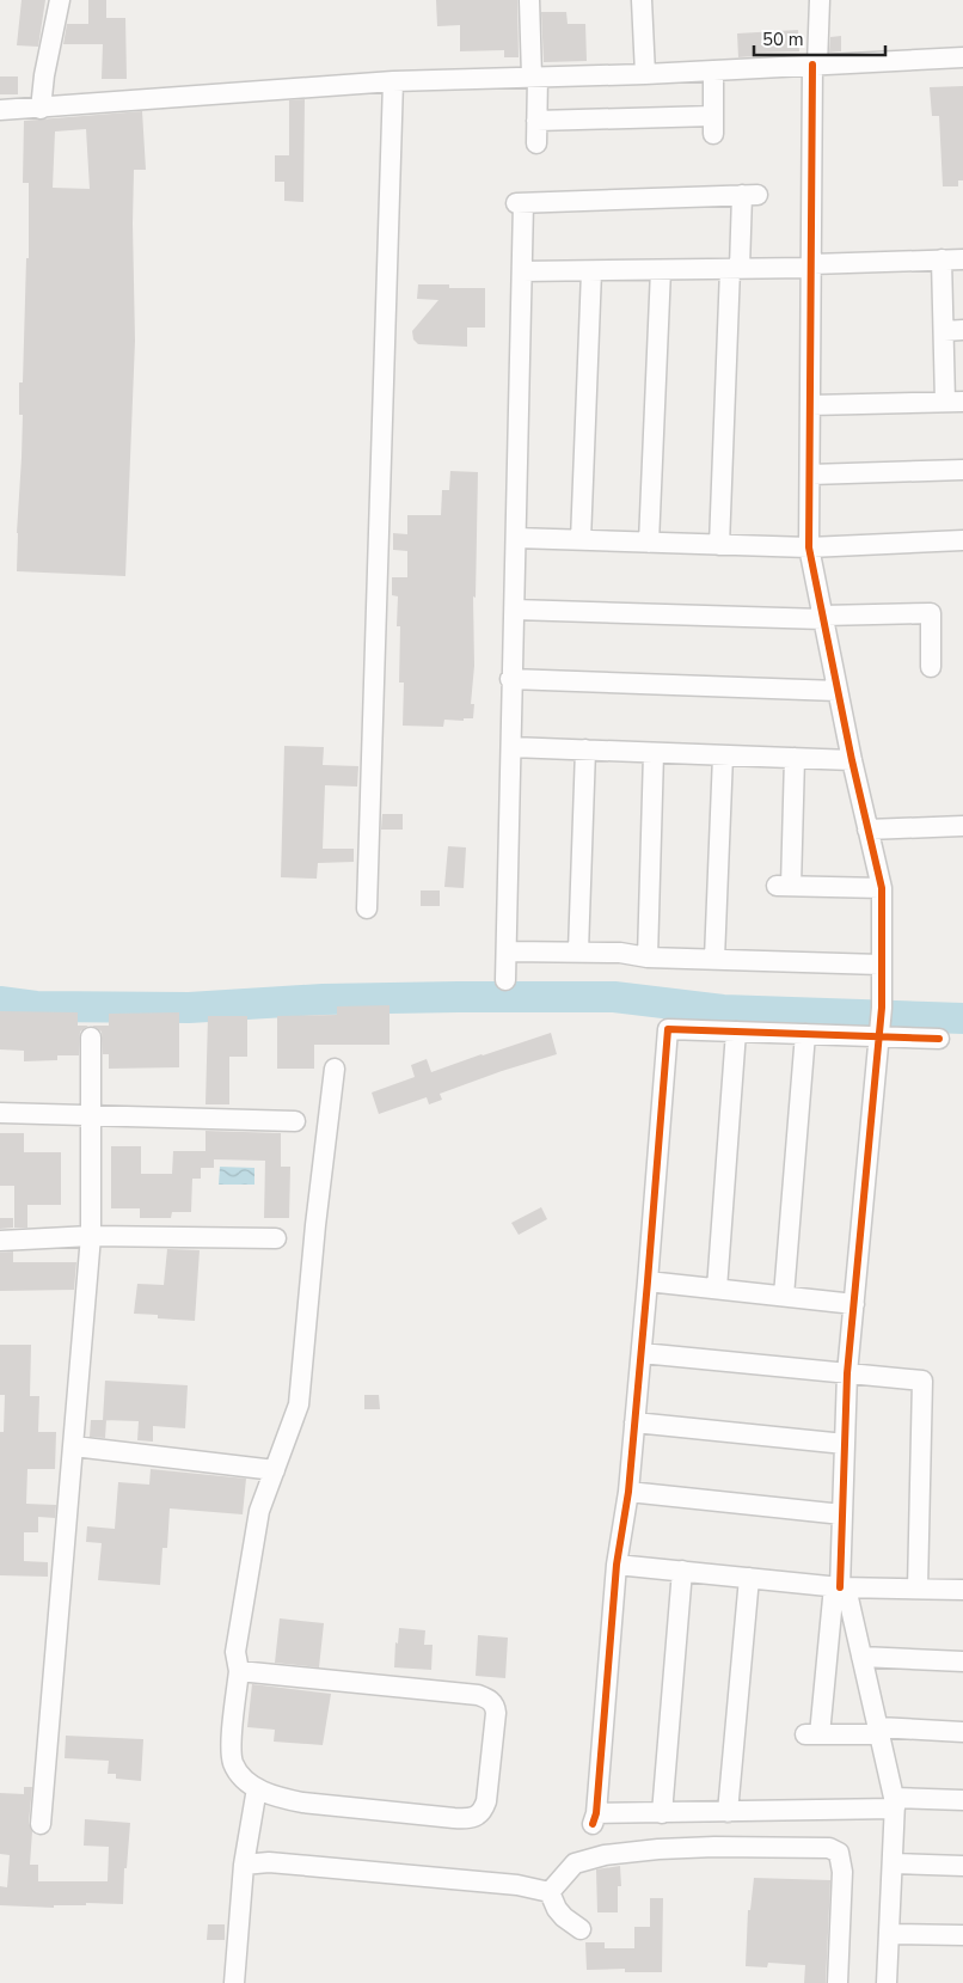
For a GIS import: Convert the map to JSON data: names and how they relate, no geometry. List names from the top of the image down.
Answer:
{
  "scale_bar": "50 m"
}
